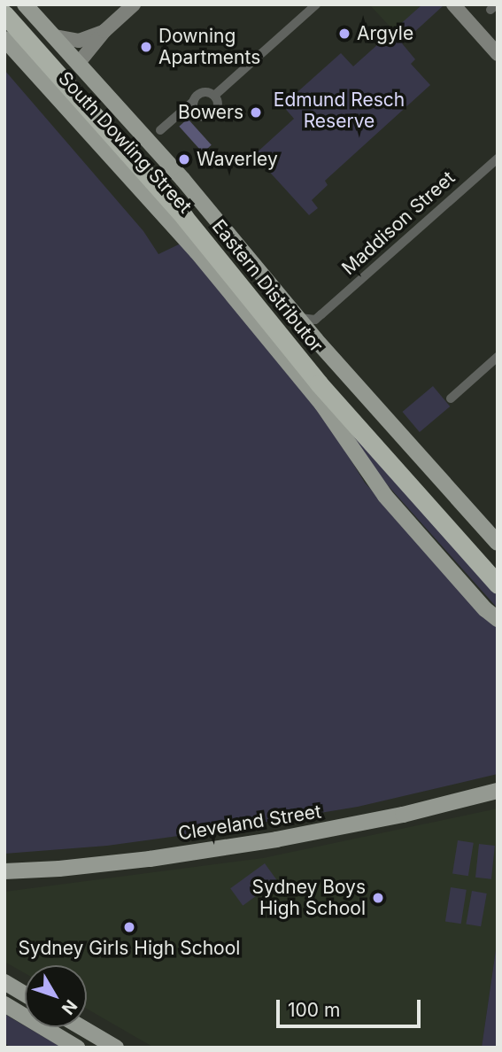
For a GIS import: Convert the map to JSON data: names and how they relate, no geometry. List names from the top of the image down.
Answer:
{
  "streets": {
    "highway": ["Eastern Distributor"],
    "main road": ["South Dowling Street", "Cleveland Street"],
    "street": ["Maddison Street"]
  },
  "parks": ["Edmund Resch Reserve"],
  "places": [
    "Argyle",
    "Downing Apartments",
    "Bowers",
    "Waverley",
    "Sydney Boys High School",
    "Sydney Girls High School"
  ],
  "scale_bar": "100 m",
  "north": "bottom right"
}
